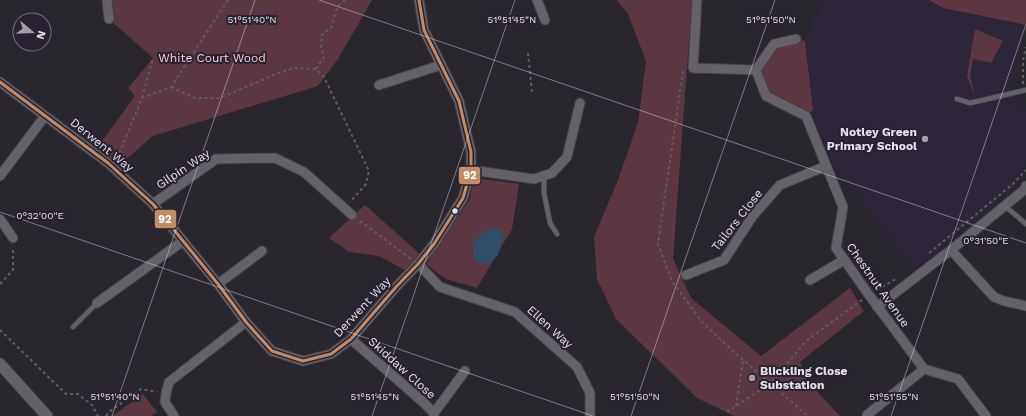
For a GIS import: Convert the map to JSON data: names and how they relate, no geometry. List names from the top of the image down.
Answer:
{
  "streets": {
    "street": [
      "Derwent Way",
      "Gilpin Way",
      "Tailors Close",
      "Chestnut Avenue",
      "Ellen Way",
      "Skiddaw Close"
    ]
  },
  "crossings": [
    ["Derwent Way", "Gilpin Way"],
    ["Derwent Way", "Ellen Way"],
    ["Derwent Way", "Skiddaw Close"],
    ["Tailors Close", "Chestnut Avenue"]
  ],
  "parks": ["White Court Wood"],
  "places": ["Notley Green Primary School", "Blickling Close Substation"],
  "lines": ["transit line 92"],
  "north": "right",
  "coordinates": [
    "51°51'40\"N",
    "51°51'50\"N",
    "51°51'45\"N",
    "0°32'00\"E",
    "0°31'50\"E",
    "51°51'55\"N"
  ]
}
